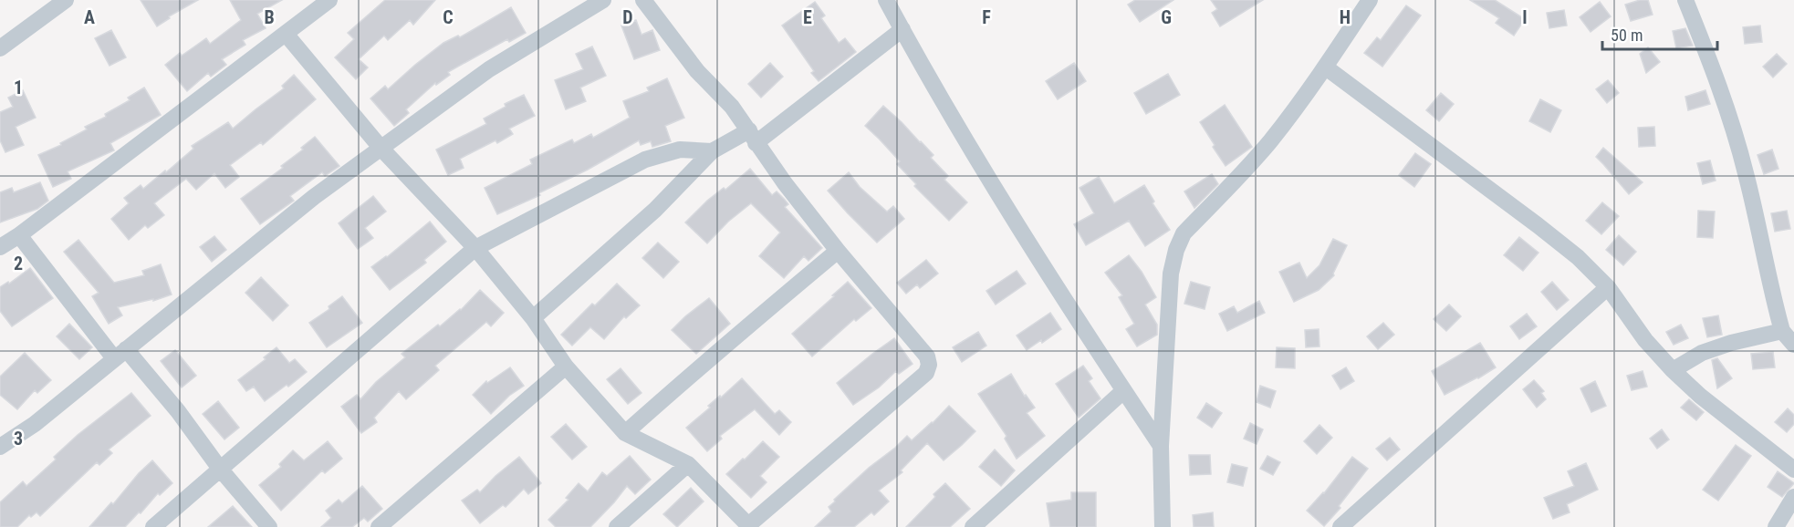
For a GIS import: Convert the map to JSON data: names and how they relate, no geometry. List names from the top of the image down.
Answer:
{
  "scale_bar": "50 m",
  "grid": {
    "columns": [
      "A",
      "B",
      "C",
      "D",
      "E",
      "F",
      "G",
      "H",
      "I"
    ],
    "rows": ["1", "2", "3"]
  }
}
